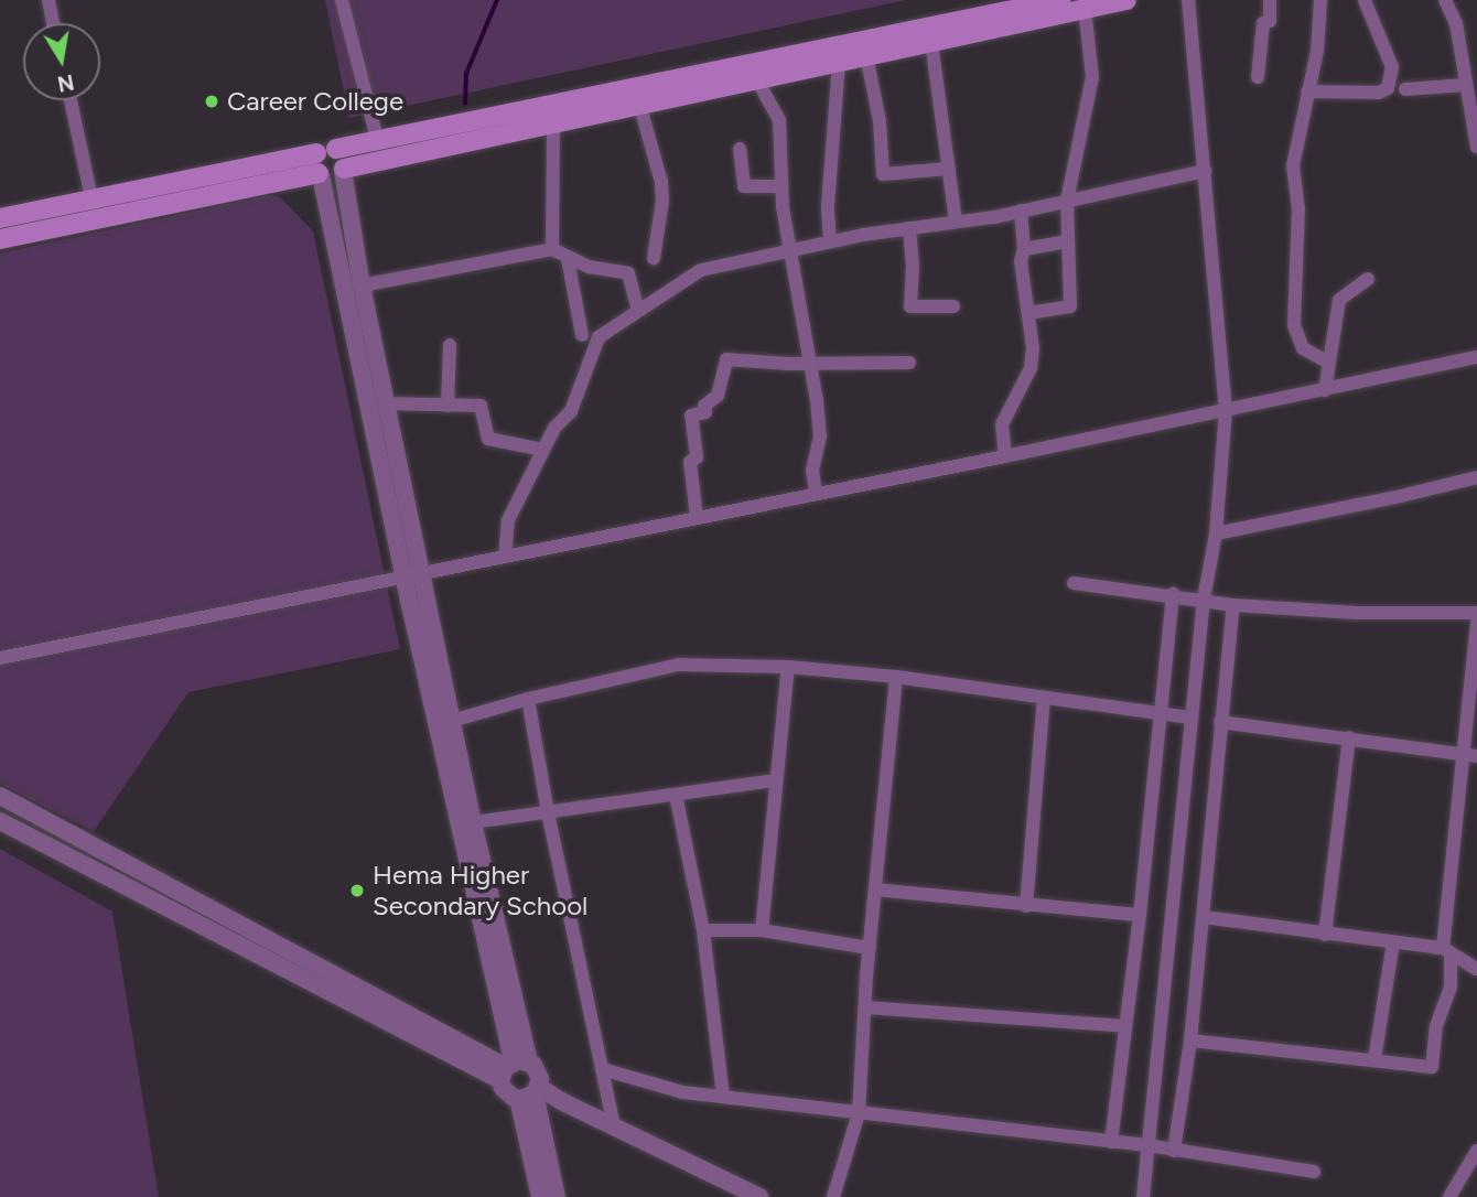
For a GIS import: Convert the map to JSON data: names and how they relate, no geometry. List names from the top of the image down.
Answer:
{
  "places": ["Career College", "Hema Higher Secondary School"],
  "north": "bottom"
}
